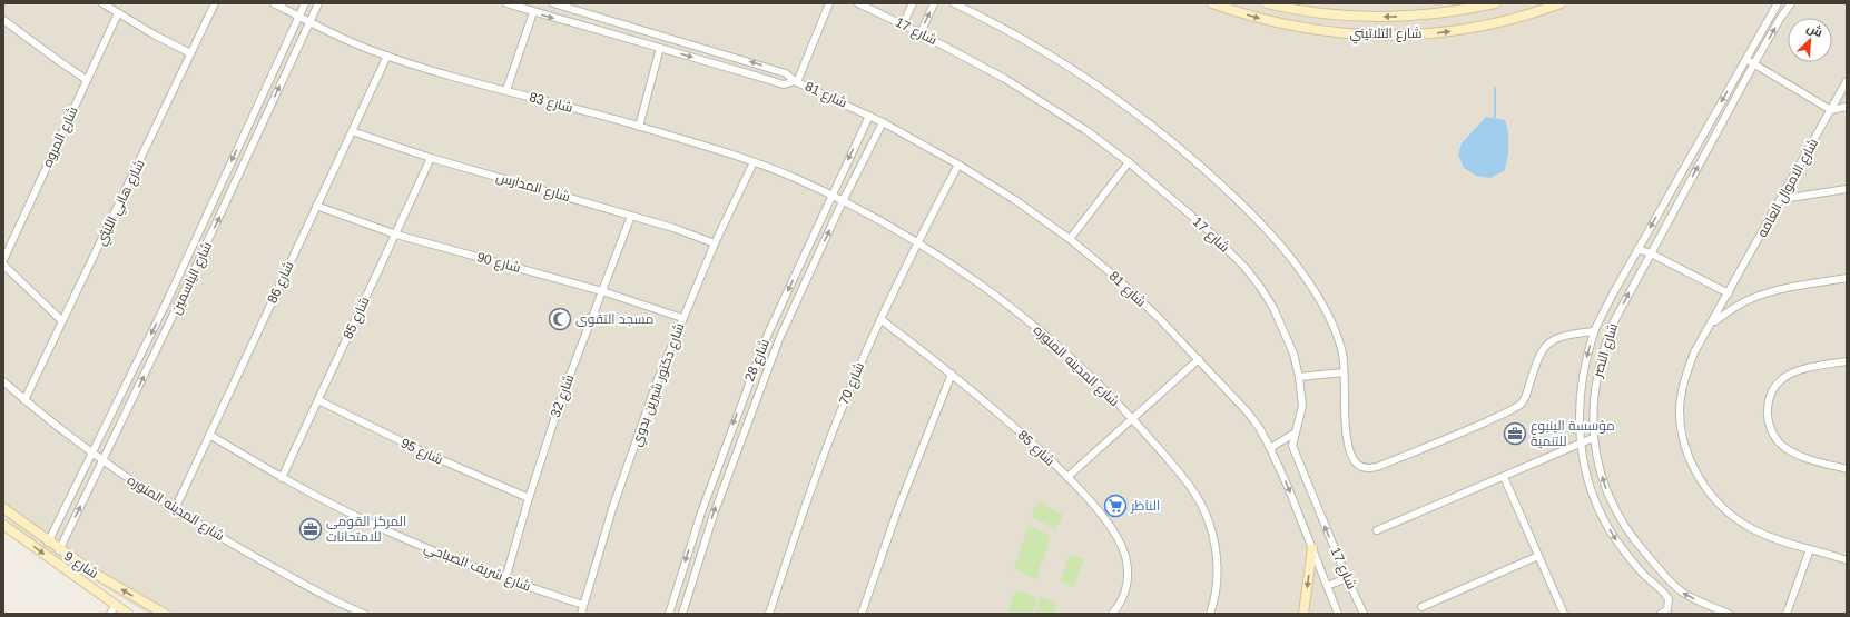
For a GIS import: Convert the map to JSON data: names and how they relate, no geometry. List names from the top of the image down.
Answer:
{
  "streets": {
    "main road": ["شارع التلاتيني", "شارع 9"],
    "street": [
      "شارع 17",
      "شارع 81",
      "شارع 83",
      "شارع المروه",
      "شارع المدارس",
      "شارع الاموال العامه",
      "شارع هاني الليثي",
      "شارع 90",
      "شارع الياسمين",
      "شارع 86",
      "شارع 85",
      "شارع النصر",
      "شارع 28",
      "شارع المدينه المنوره",
      "شارع 70",
      "شارع دكتور شيرين بدوي",
      "شارع 32",
      "شارع 95",
      "شارع شريف الصباحي"
    ]
  },
  "crossings": [
    ["شارع 81", "شارع 28"],
    ["شارع 81", "شارع 70"],
    ["شارع 83", "شارع الياسمين"],
    ["شارع 83", "شارع 86"],
    ["شارع 83", "شارع 28"],
    ["شارع 83", "شارع المدينه المنوره"],
    ["شارع 83", "شارع دكتور شيرين بدوي"],
    ["شارع المدارس", "شارع 86"],
    ["شارع المدارس", "شارع 85"],
    ["شارع المدارس", "شارع دكتور شيرين بدوي"],
    ["شارع المدارس", "شارع 32"],
    ["شارع هاني الليثي", "شارع المدينه المنوره"],
    ["شارع 90", "شارع 86"],
    ["شارع 90", "شارع 85"],
    ["شارع 90", "شارع دكتور شيرين بدوي"],
    ["شارع 90", "شارع 32"],
    ["شارع الياسمين", "شارع المدينه المنوره"],
    ["شارع الياسمين", "شارع 9"],
    ["شارع 86", "شارع المدينه المنوره"],
    ["شارع 86", "شارع شريف الصباحي"],
    ["شارع 85", "شارع 70"],
    ["شارع 85", "شارع 95"],
    ["شارع 85", "شارع شريف الصباحي"],
    ["شارع 28", "شارع المدينه المنوره"],
    ["شارع المدينه المنوره", "شارع 70"],
    ["شارع دكتور شيرين بدوي", "شارع شريف الصباحي"],
    ["شارع 32", "شارع 95"],
    ["شارع 32", "شارع شريف الصباحي"]
  ],
  "places": {
    "mosque": ["مسجد التقوى"],
    "office": ["مؤسسة الينبوع للتنمية", "المركز القومى للامتحانات"],
    "supermarket": ["الناظر"]
  },
  "north": "top right"
}
